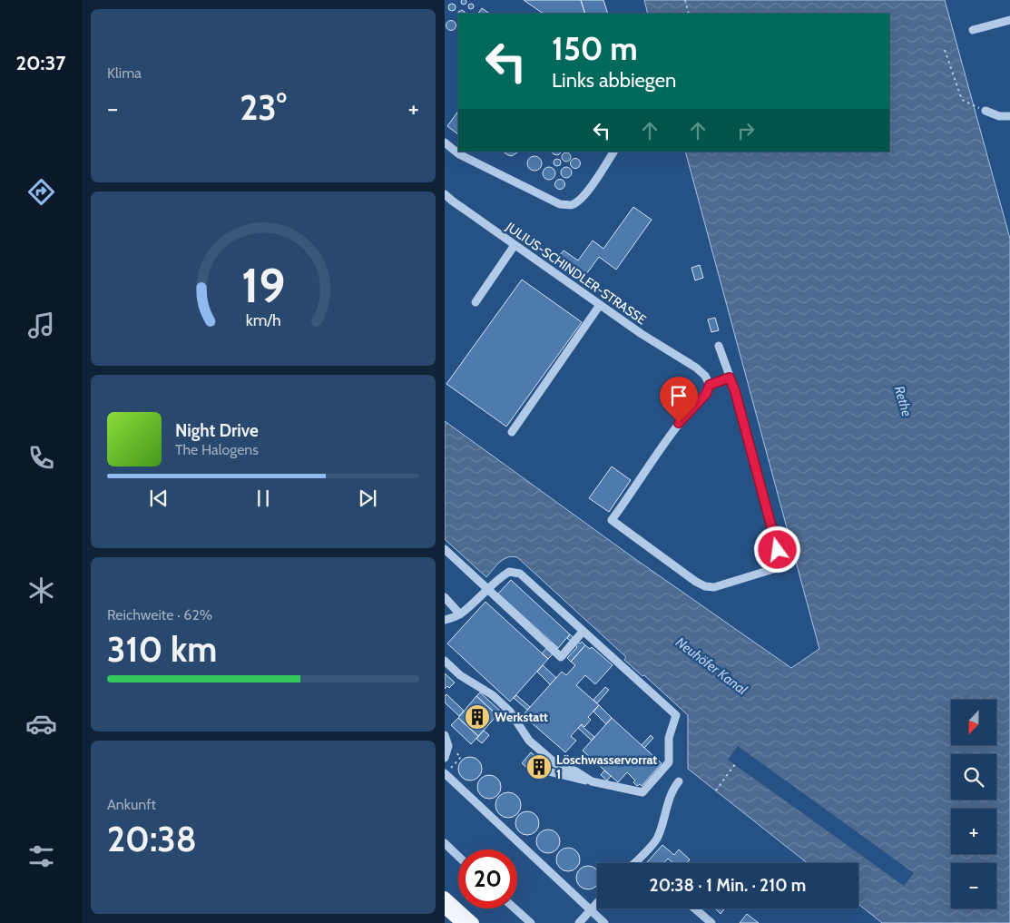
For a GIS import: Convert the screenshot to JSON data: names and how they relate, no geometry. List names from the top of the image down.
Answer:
{
  "streets": {
    "street": ["JULIUS-SCHINDLER-STRASSE"]
  },
  "water": ["Rethe", "Neuhöfer Kanal"],
  "places": {
    "building": ["Werkstatt", "Löschwasservorrat 1"]
  },
  "north": "bottom",
  "page": {
    "tabs": "20:37",
    "tile": [
      "Klima",
      ["Reichweite · 62%", "310 km"],
      ["Ankunft", "20:38"]
    ],
    "turn": ["150 m", "Links abbiegen"],
    "heat": ["−", "23°", "+"],
    "song": ["Night Drive", "The Halogens"],
    "map_buttons": ["+", "−"],
    "limit": "20",
    "trip": "20:38 · 1 Min. · 210 m",
    "gauge": ["19", "km/h"]
  }
}
